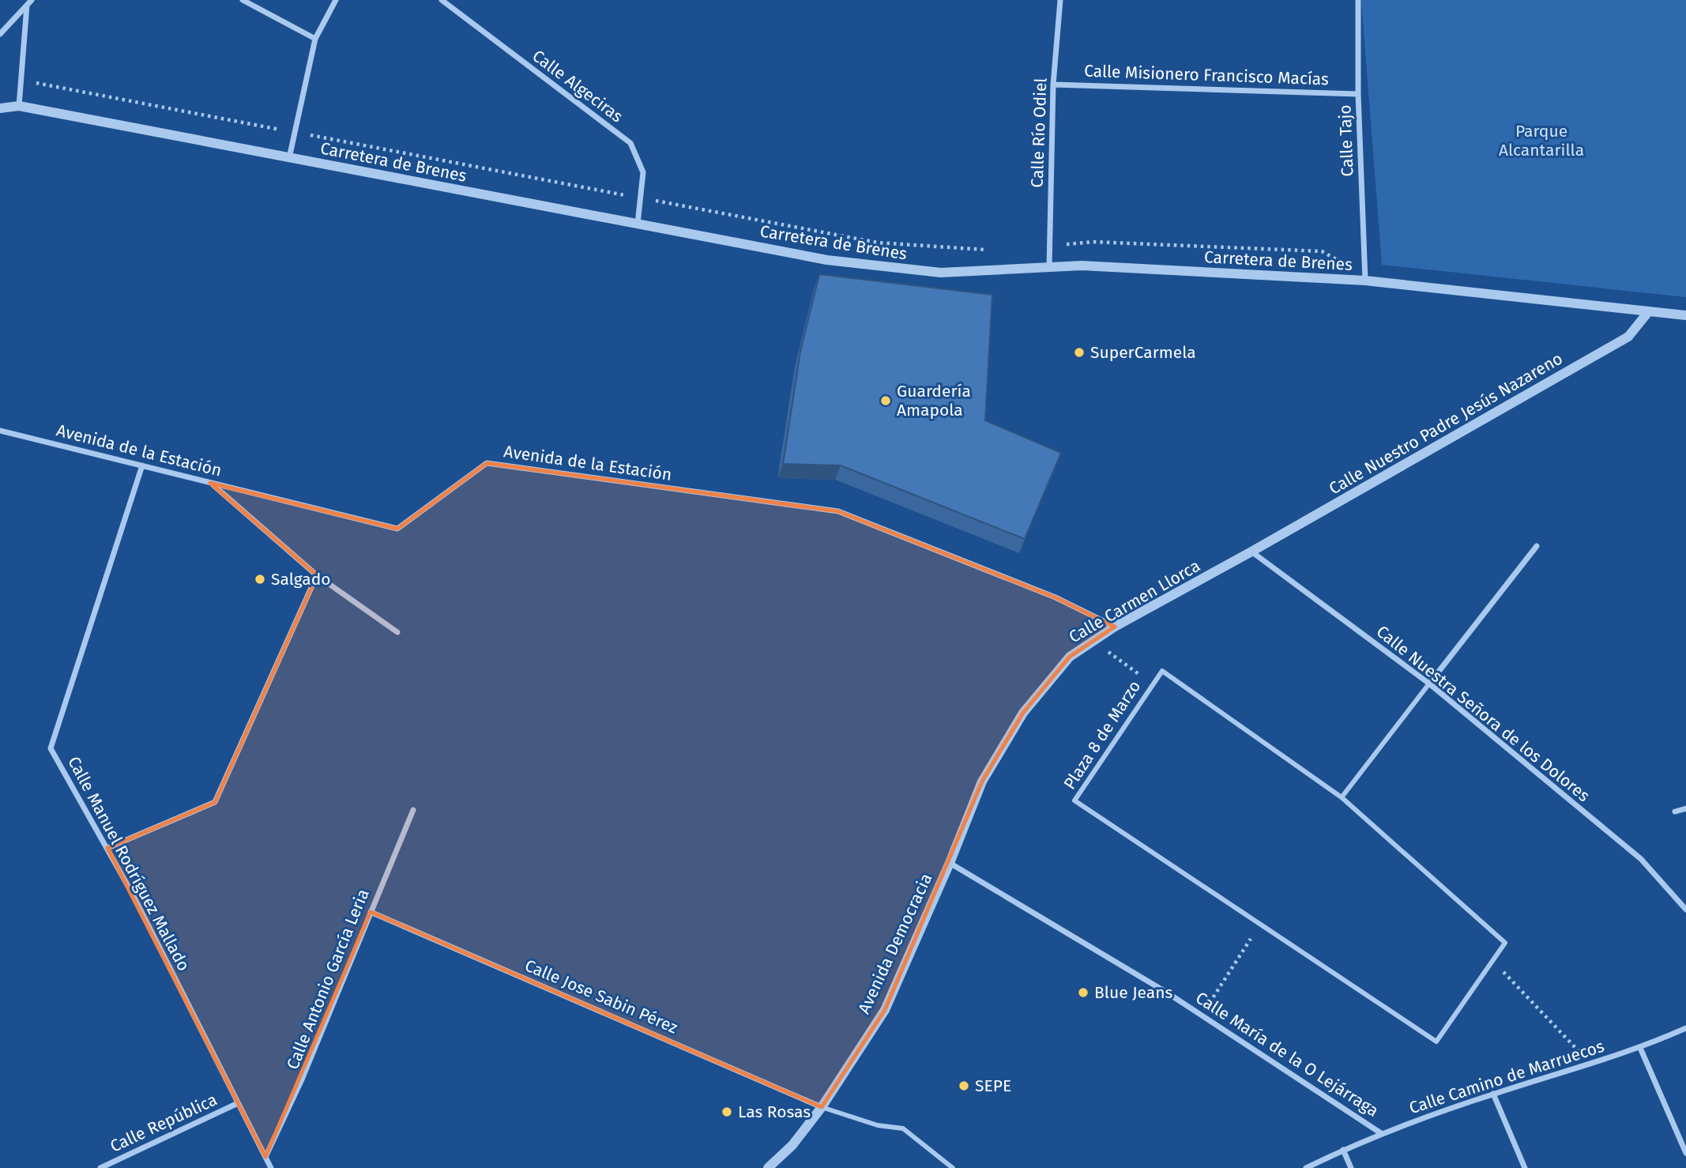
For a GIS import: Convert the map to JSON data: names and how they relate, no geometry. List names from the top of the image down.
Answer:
{
  "streets": {
    "street": [
      "Calle Misionero Francisco Macías",
      "Calle Algeciras",
      "Calle Río Odiel",
      "Calle Tajo",
      "Carretera de Brenes",
      "Calle Nuestro Padre Jesús Nazareno",
      "Avenida de la Estación",
      "Calle Carmen Llorca",
      "Calle Nuestra Señora de los Dolores",
      "Plaza 8 de Marzo",
      "Calle Manuel Rodríguez Mallado",
      "Avenida Democracia",
      "Calle Antonio García Leria",
      "Calle Jose Sabin Pérez",
      "Calle María de la O Lejárraga",
      "Calle Camino de Marruecos",
      "Calle República"
    ]
  },
  "crossings": [
    ["Calle Misionero Francisco Macías", "Calle Río Odiel"],
    ["Calle Misionero Francisco Macías", "Calle Tajo"],
    ["Calle Algeciras", "Carretera de Brenes"],
    ["Calle Río Odiel", "Carretera de Brenes"],
    ["Calle Tajo", "Carretera de Brenes"],
    ["Carretera de Brenes", "Calle Nuestro Padre Jesús Nazareno"],
    ["Calle Nuestro Padre Jesús Nazareno", "Calle Carmen Llorca"],
    ["Calle Nuestro Padre Jesús Nazareno", "Calle Nuestra Señora de los Dolores"],
    ["Avenida de la Estación", "Calle Carmen Llorca"],
    ["Avenida de la Estación", "Calle Manuel Rodríguez Mallado"],
    ["Calle Carmen Llorca", "Calle Nuestra Señora de los Dolores"],
    ["Calle Carmen Llorca", "Avenida Democracia"],
    ["Calle Carmen Llorca", "Calle María de la O Lejárraga"],
    ["Calle Manuel Rodríguez Mallado", "Calle Antonio García Leria"],
    ["Calle Manuel Rodríguez Mallado", "Calle República"],
    ["Avenida Democracia", "Calle Jose Sabin Pérez"],
    ["Avenida Democracia", "Calle María de la O Lejárraga"],
    ["Calle Antonio García Leria", "Calle Jose Sabin Pérez"],
    ["Calle María de la O Lejárraga", "Calle Camino de Marruecos"]
  ],
  "parks": ["Parque Alcantarilla"],
  "places": [
    "SuperCarmela",
    "Guardería Amapola",
    "Salgado",
    "Blue Jeans",
    "SEPE",
    "Las Rosas"
  ]
}
